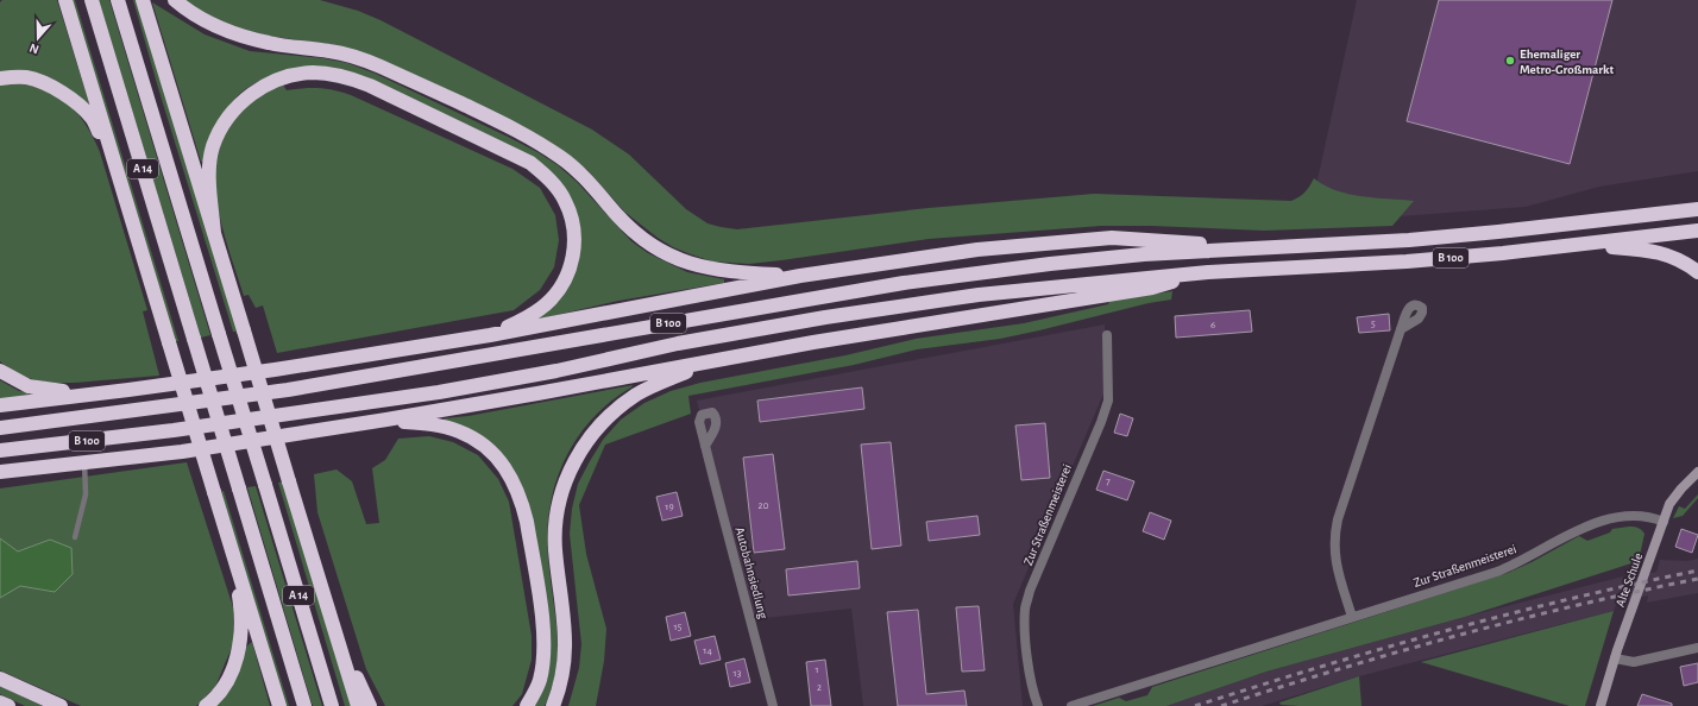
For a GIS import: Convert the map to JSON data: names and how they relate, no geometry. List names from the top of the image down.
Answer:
{
  "streets": {
    "highway": ["A 14", "B 100"],
    "street": ["Zur Straßenmeisterei", "Autobahnsiedlung", "Alte Schule"]
  },
  "crossings": [
    ["Zur Straßenmeisterei", "Alte Schule"]
  ],
  "places": ["Ehemaliger Metro-Großmarkt"],
  "house_numbers": [
    "5",
    "6",
    "7",
    "20",
    "19",
    "15",
    "14",
    "1",
    "13",
    "2"
  ],
  "north": "bottom"
}
